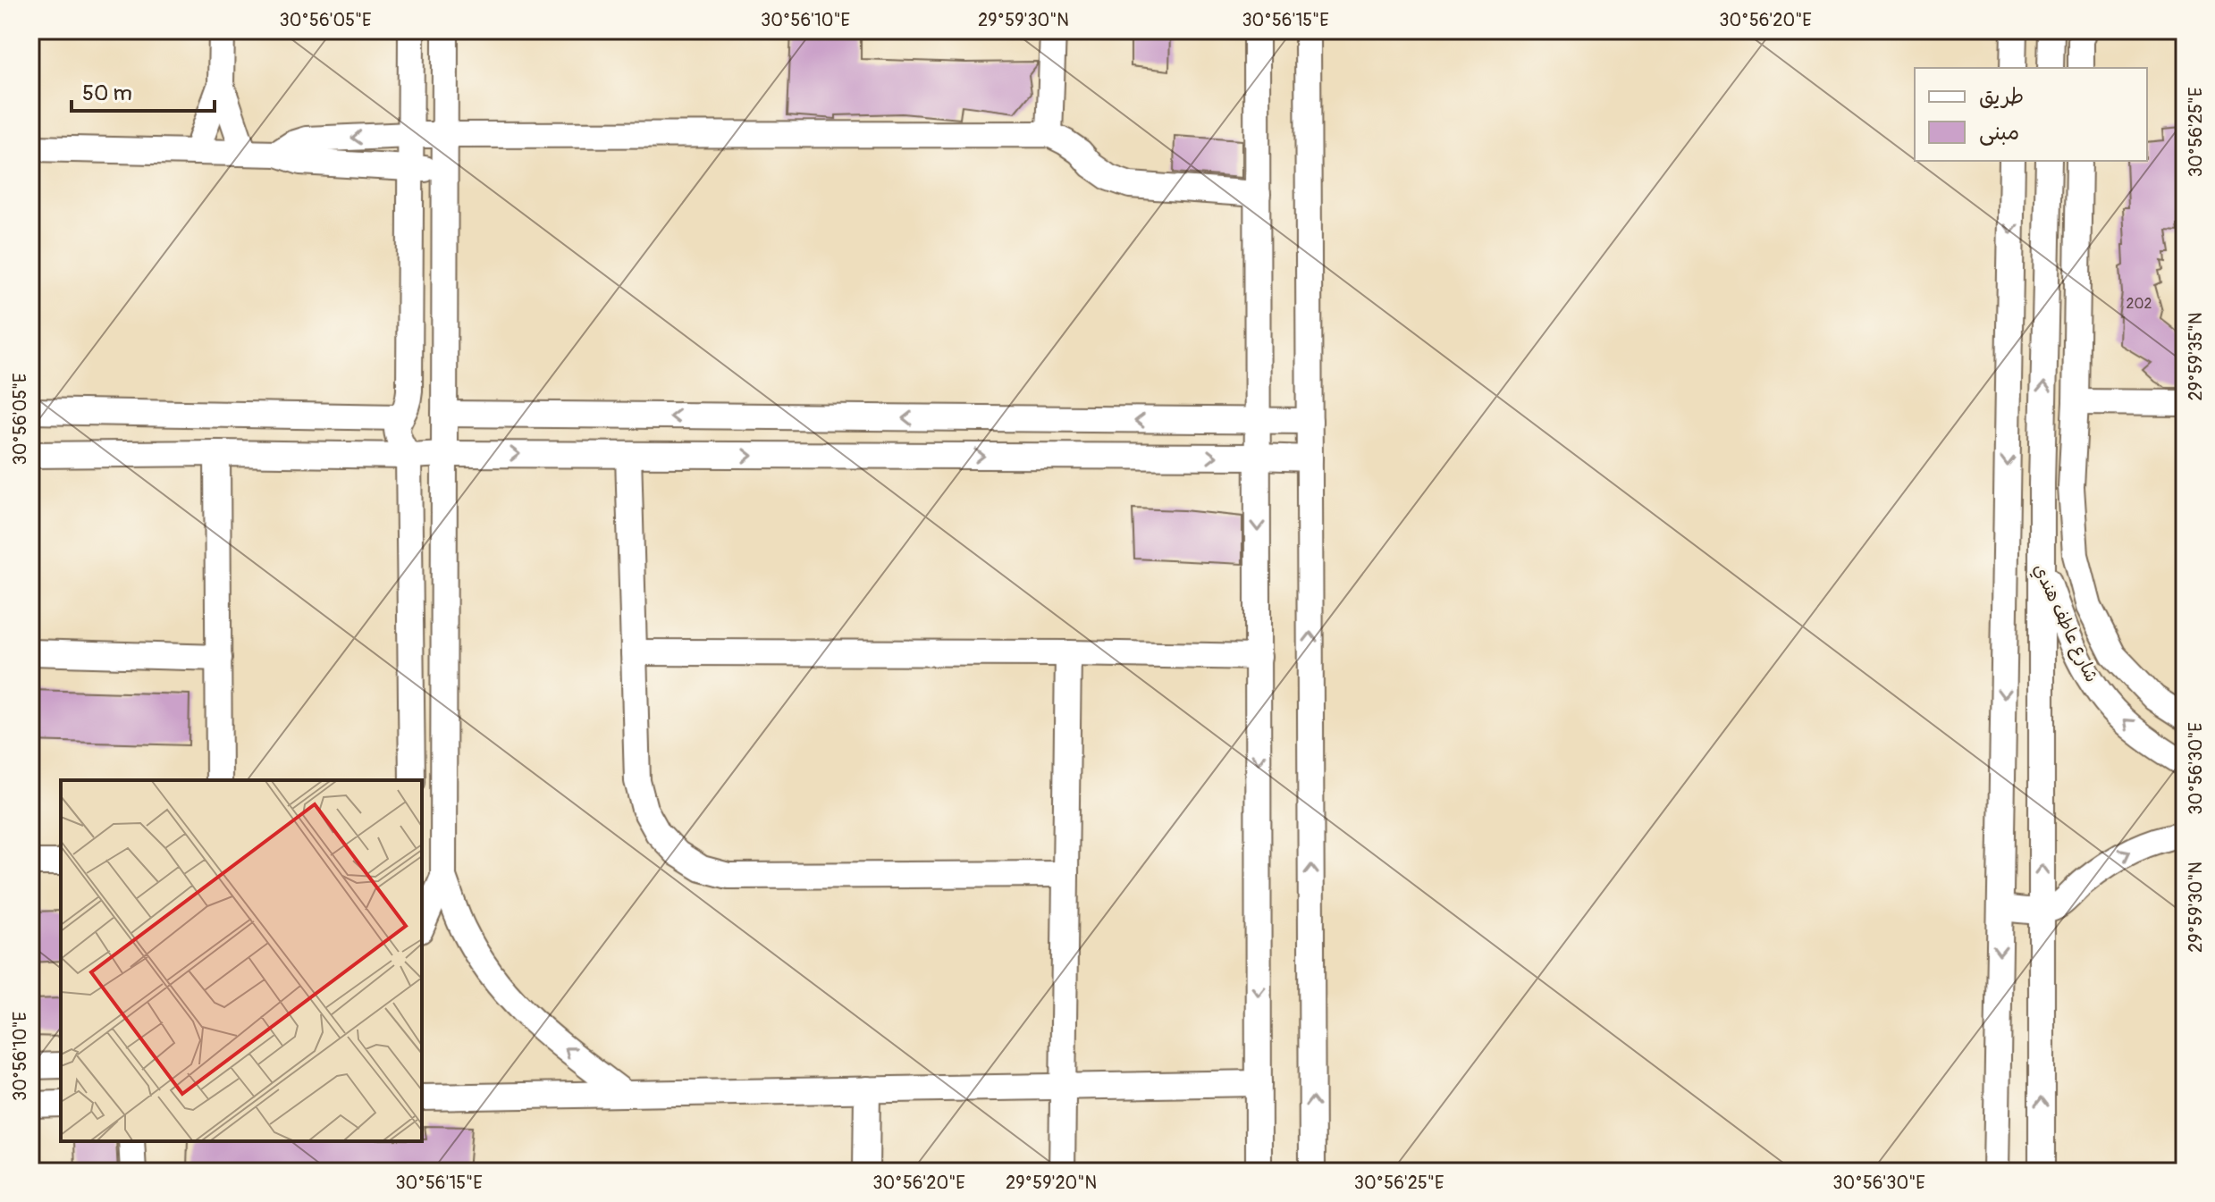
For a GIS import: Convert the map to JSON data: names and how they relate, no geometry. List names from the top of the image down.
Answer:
{
  "streets": {
    "street": ["شارع عاطف هندي"]
  },
  "one_way": ["شارع عاطف هندي"],
  "house_numbers": ["202"],
  "legend": ["طريق", "مبنى"],
  "scale_bar": "50 m",
  "coordinates": [
    "30°56'05\"E",
    "30°56'10\"E",
    "29°59'30\"N",
    "30°56'15\"E",
    "30°56'20\"E",
    "30°56'25\"E",
    "29°59'35\"N",
    "30°56'30\"E",
    "29°59'20\"N"
  ]
}
